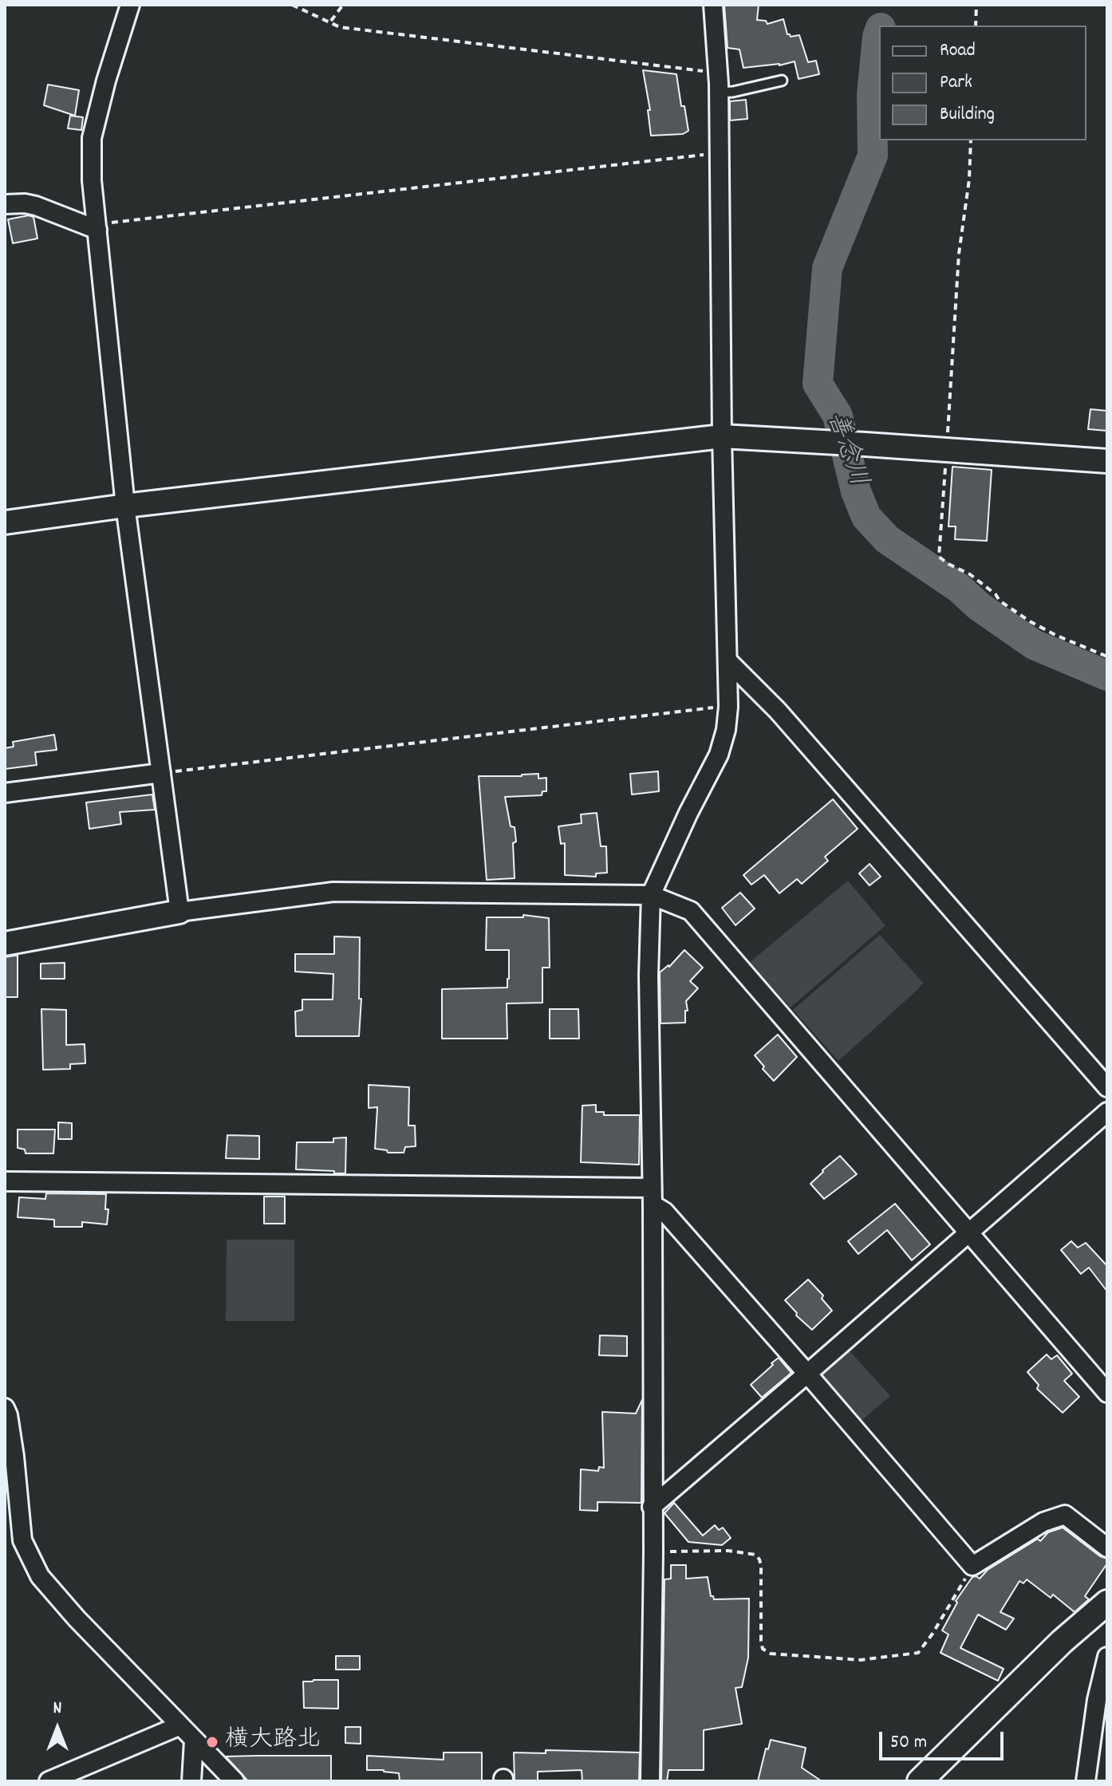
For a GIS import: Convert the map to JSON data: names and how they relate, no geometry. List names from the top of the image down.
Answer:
{
  "water": ["善念川"],
  "places": ["横大路北"],
  "legend": ["Road", "Park", "Building"],
  "scale_bar": "50 m",
  "north": "top"
}
